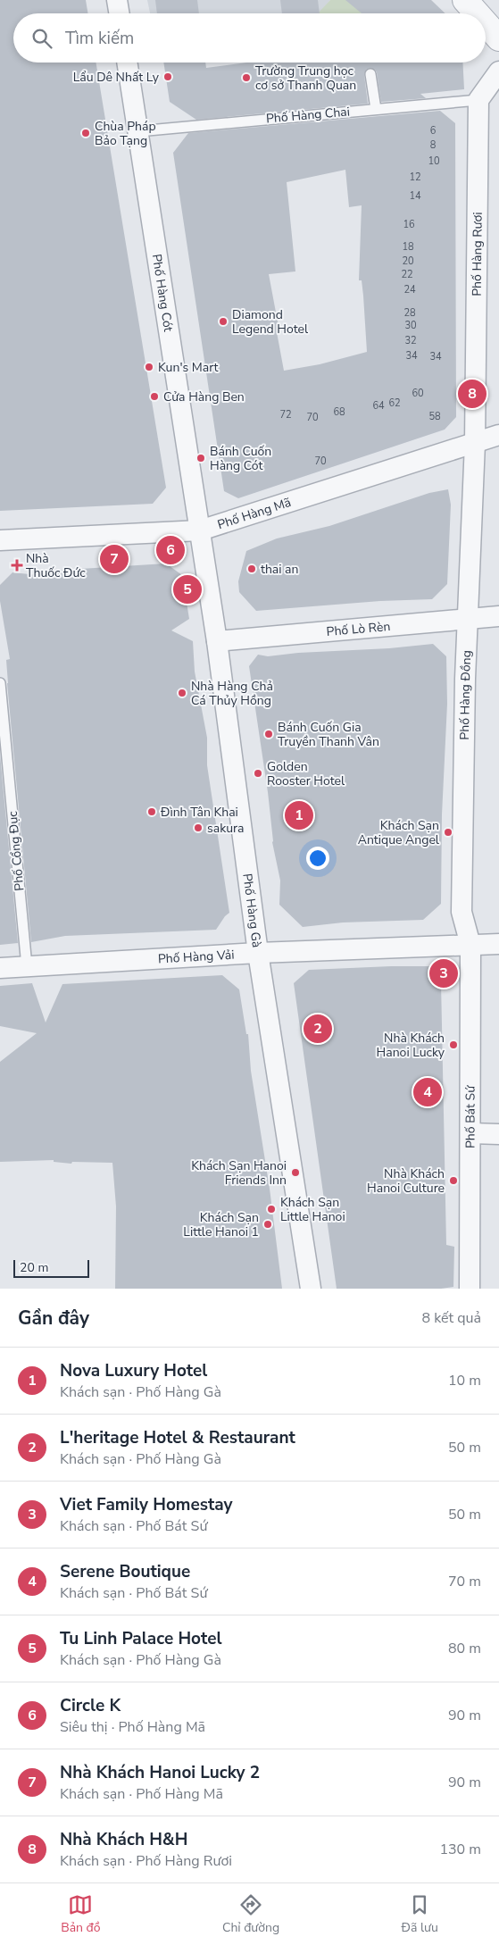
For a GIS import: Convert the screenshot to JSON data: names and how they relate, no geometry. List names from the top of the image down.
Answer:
{
  "streets": {
    "street": [
      "Phố Hàng Rươi",
      "Phố Hàng Cót",
      "Phố Hàng Mã",
      "Phố Lò Rèn",
      "Phố Hàng Đồng",
      "Phố Hàng Gà",
      "Phố Hàng Vải",
      "Phố Bát Sứ"
    ],
    "lane": ["Phố Hàng Chai", "Phố Cổng Đục"]
  },
  "crossings": [
    ["Phố Hàng Chai", "Phố Hàng Rươi"],
    ["Phố Hàng Chai", "Phố Hàng Cót"],
    ["Phố Hàng Rươi", "Phố Hàng Mã"],
    ["Phố Hàng Rươi", "Phố Hàng Đồng"],
    ["Phố Hàng Cót", "Phố Hàng Mã"],
    ["Phố Hàng Cót", "Phố Hàng Gà"],
    ["Phố Hàng Mã", "Phố Hàng Đồng"],
    ["Phố Hàng Mã", "Phố Hàng Gà"],
    ["Phố Lò Rèn", "Phố Hàng Đồng"],
    ["Phố Lò Rèn", "Phố Hàng Gà"],
    ["Phố Hàng Đồng", "Phố Hàng Vải"],
    ["Phố Hàng Đồng", "Phố Bát Sứ"],
    ["Phố Cổng Đục", "Phố Hàng Vải"],
    ["Phố Hàng Gà", "Phố Hàng Vải"],
    ["Phố Hàng Vải", "Phố Bát Sứ"]
  ],
  "places": {
    "other": [
      "Lẩu Dê Nhất Ly",
      "Trường Trung học cơ sở Thanh Quan",
      "Chùa Pháp Bảo Tạng",
      "Diamond Legend Hotel",
      "Kun's Mart",
      "Cửa Hàng Ben",
      "Bánh Cuốn Hàng Cót",
      "thai an",
      "Nhà Hàng Chả Cá Thủy Hồng",
      "Bánh Cuốn Gia Truyền Thanh Vân",
      "Golden Rooster Hotel",
      "Đình Tân Khai",
      "sakura",
      "Khách Sạn Antique Angel",
      "Nhà Khách Hanoi Lucky",
      "Khách Sạn Hanoi Friends Inn",
      "Nhà Khách Hanoi Culture",
      "Khách Sạn Little Hanoi",
      "Khách Sạn Little Hanoi 1"
    ],
    "health": ["Nhà Thuốc Đức"]
  },
  "house_numbers": [
    "6",
    "8",
    "10",
    "12",
    "14",
    "16",
    "18",
    "20",
    "22",
    "24",
    "28",
    "30",
    "32",
    "34",
    "34",
    "60",
    "62",
    "64",
    "68",
    "72",
    "58",
    "70",
    "70"
  ],
  "scale_bar": "20 m",
  "page": {
    "search": "Tìm kiếm",
    "pins": [
      "8",
      "6",
      "7",
      "5",
      "1",
      "3",
      "2",
      "4"
    ],
    "scale": "20 m",
    "heading": ["Gần đây", "8 kết quả"],
    "list": [
      {
        "mark": "1",
        "name": "Nova Luxury Hotel",
        "note": "Khách sạn · Phố Hàng Gà",
        "value": "10 m"
      },
      {
        "mark": "2",
        "name": "L'heritage Hotel & Restaurant",
        "note": "Khách sạn · Phố Hàng Gà",
        "value": "50 m"
      },
      {
        "mark": "3",
        "name": "Viet Family Homestay",
        "note": "Khách sạn · Phố Bát Sứ",
        "value": "50 m"
      },
      {
        "mark": "4",
        "name": "Serene Boutique",
        "note": "Khách sạn · Phố Bát Sứ",
        "value": "70 m"
      },
      {
        "mark": "5",
        "name": "Tu Linh Palace Hotel",
        "note": "Khách sạn · Phố Hàng Gà",
        "value": "80 m"
      },
      {
        "mark": "6",
        "name": "Circle K",
        "note": "Siêu thị · Phố Hàng Mã",
        "value": "90 m"
      },
      {
        "mark": "7",
        "name": "Nhà Khách Hanoi Lucky 2",
        "note": "Khách sạn · Phố Hàng Mã",
        "value": "90 m"
      },
      {
        "mark": "8",
        "name": "Nhà Khách H&H",
        "note": "Khách sạn · Phố Hàng Rươi",
        "value": "130 m"
      }
    ],
    "nav": ["Bản đồ", "Chỉ đường", "Đã lưu"]
  }
}
